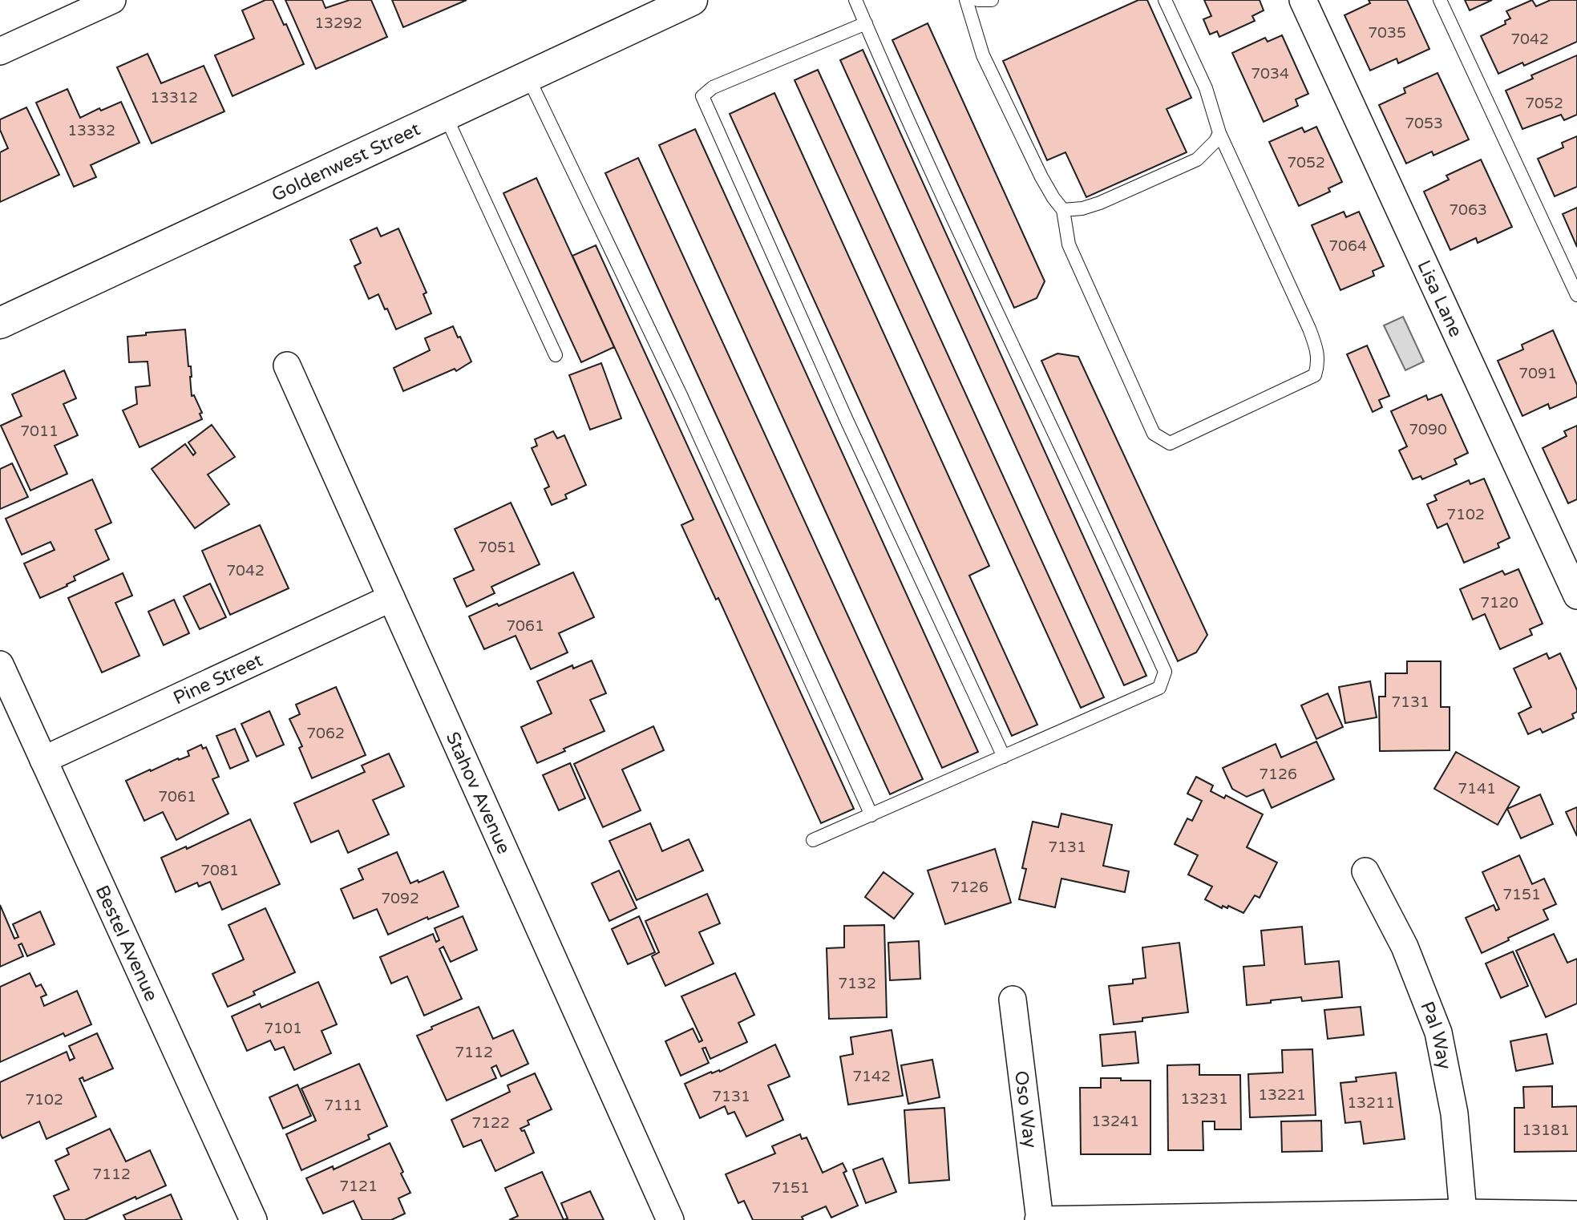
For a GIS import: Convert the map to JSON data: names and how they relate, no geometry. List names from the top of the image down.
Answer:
{
  "streets": {
    "main road": ["Goldenwest Street"],
    "street": [
      "Lisa Lane",
      "Pine Street",
      "Stahov Avenue",
      "Bestel Avenue",
      "Pal Way",
      "Oso Way"
    ]
  },
  "crossings": [
    ["Pine Street", "Stahov Avenue"],
    ["Pine Street", "Bestel Avenue"]
  ],
  "house_numbers": [
    "13292",
    "7035",
    "7042",
    "7034",
    "13312",
    "7052",
    "7053",
    "13332",
    "7052",
    "7063",
    "7064",
    "7091",
    "7090",
    "7011",
    "7102",
    "7051",
    "7042",
    "7120",
    "7061",
    "7131",
    "7062",
    "7126",
    "7141",
    "7061",
    "7131",
    "7081",
    "7126",
    "7151",
    "7092",
    "7132",
    "7101",
    "7112",
    "7142",
    "13221",
    "7131",
    "13231",
    "7102",
    "13211",
    "7111",
    "13241",
    "7122",
    "13181",
    "7112",
    "7121",
    "7151"
  ]
}
